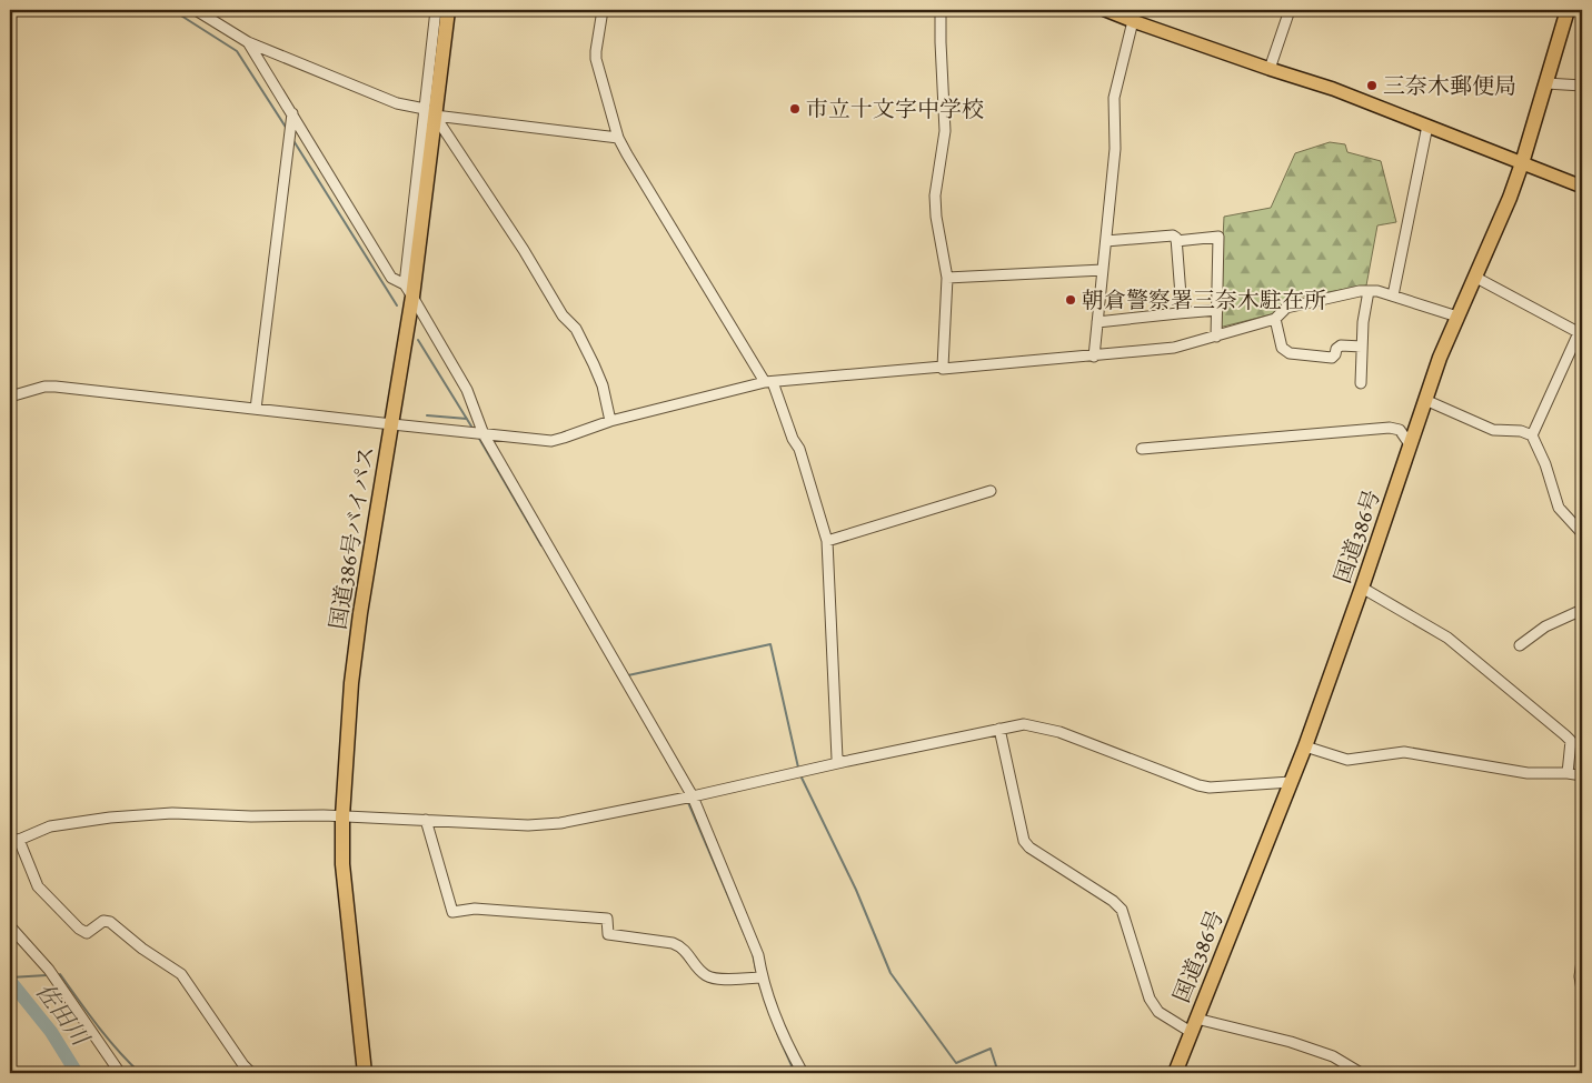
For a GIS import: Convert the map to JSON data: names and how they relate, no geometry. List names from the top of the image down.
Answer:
{
  "streets": {
    "highway": ["国道386号", "国道386号バイパス"]
  },
  "water": ["佐田川"],
  "places": ["三奈木郵便局", "市立十文字中学校", "朝倉警察署三奈木駐在所"]
}
